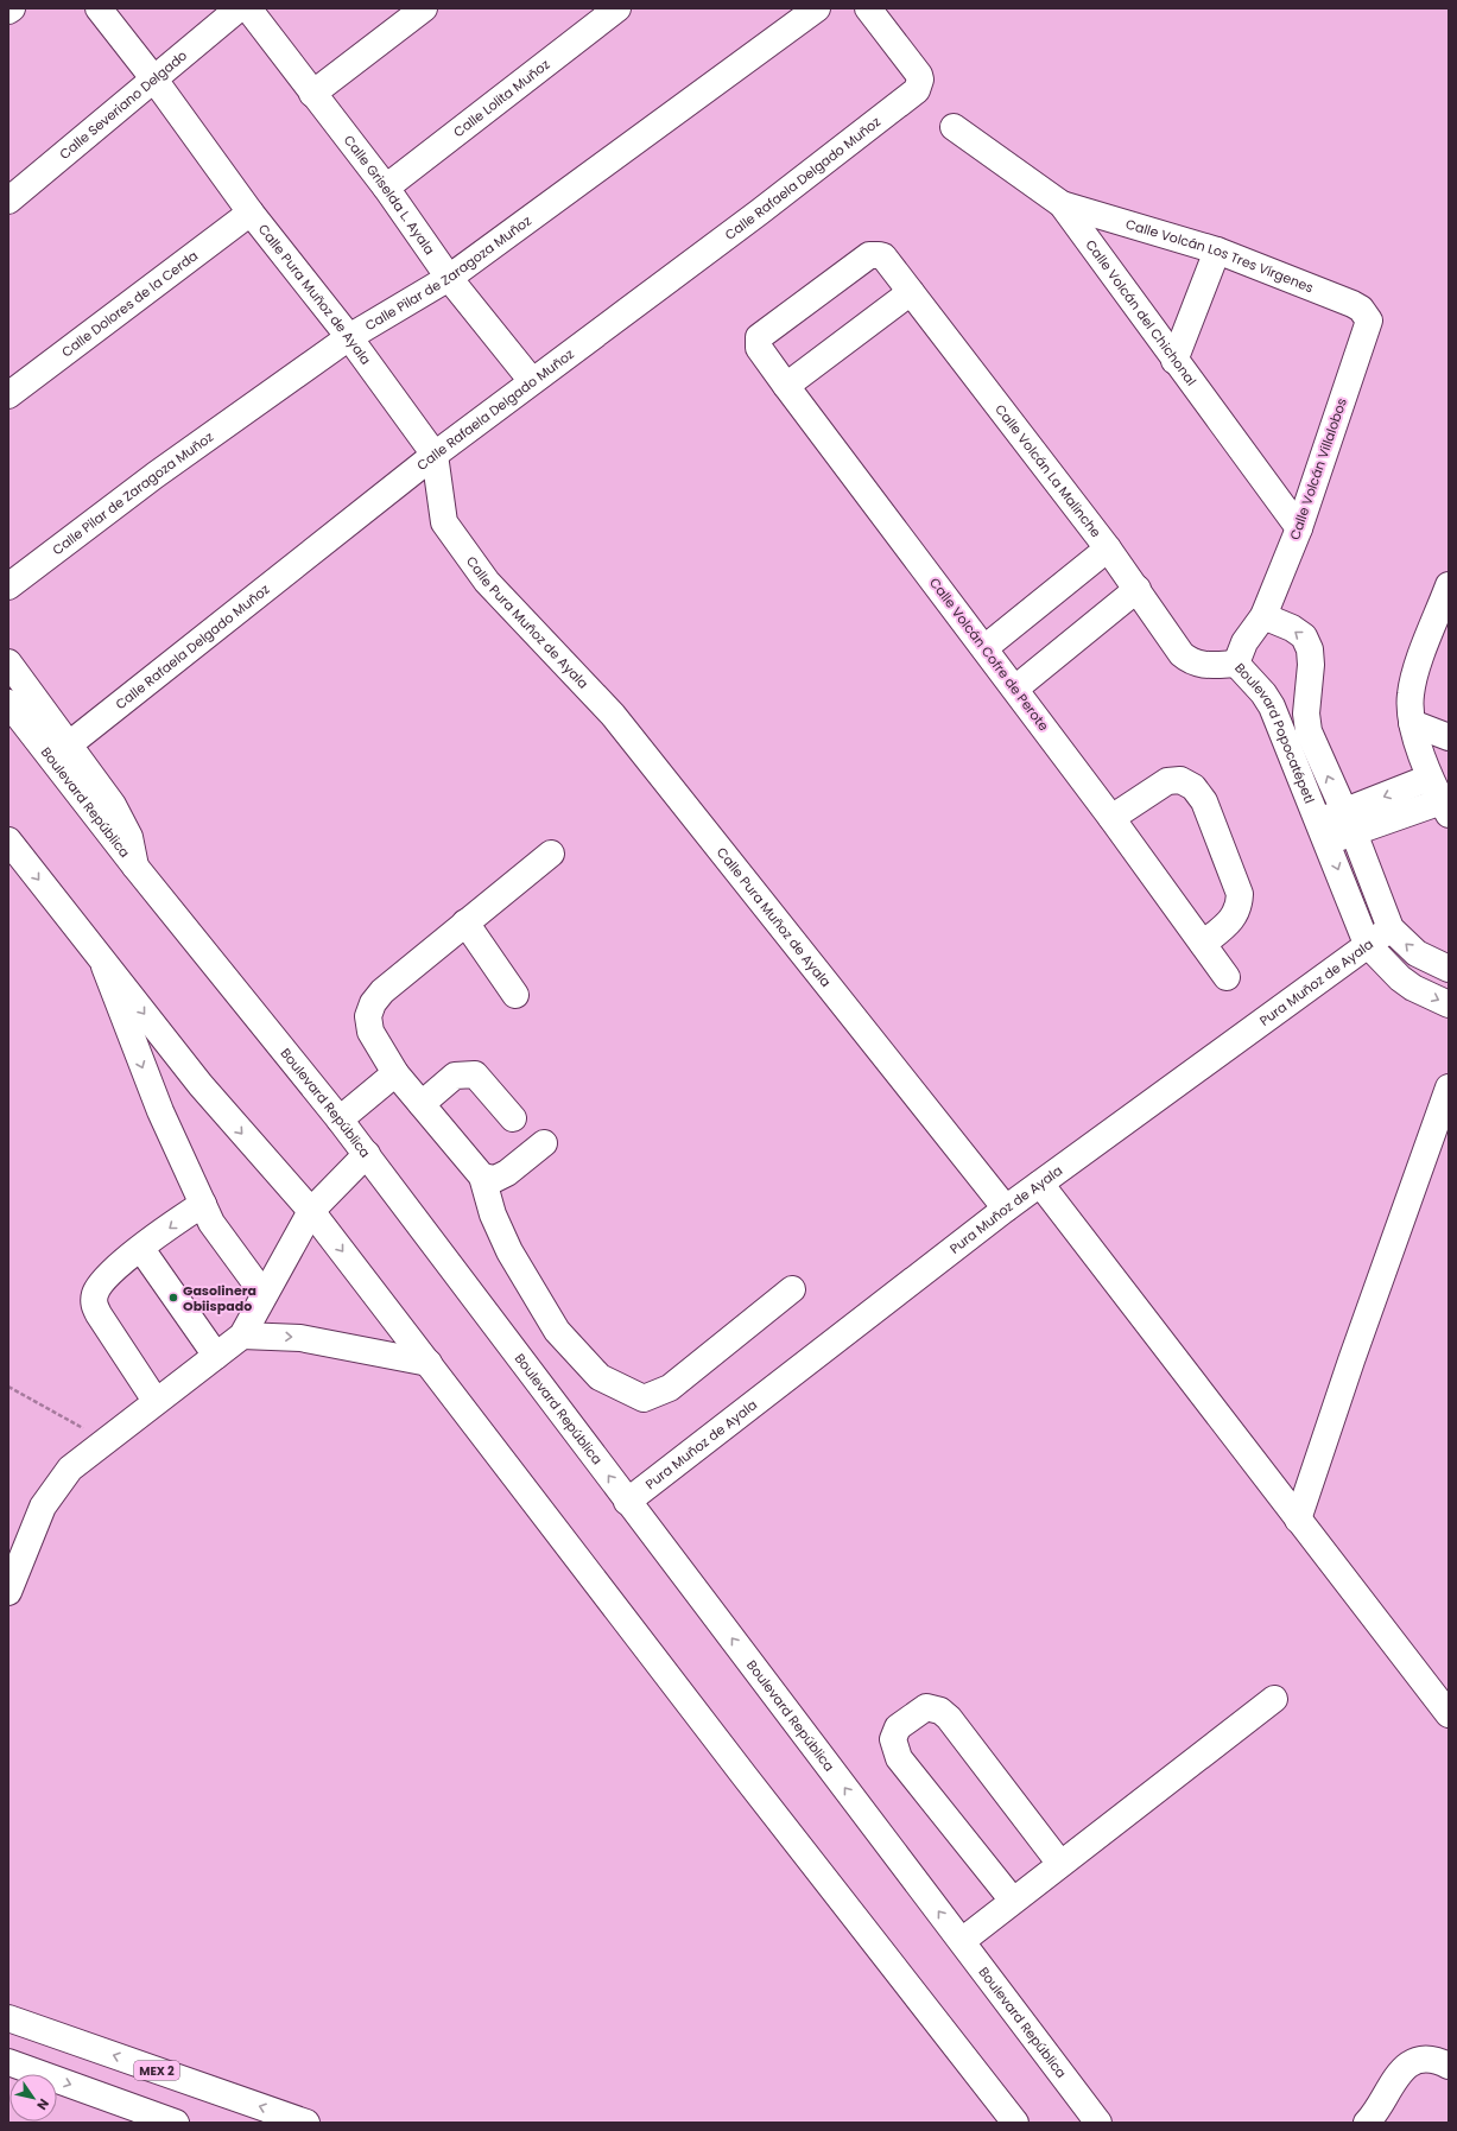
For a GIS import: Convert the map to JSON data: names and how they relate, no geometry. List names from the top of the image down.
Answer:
{
  "streets": {
    "street": [
      "Calle Lolita Muñoz",
      "Calle Severiano Delgado",
      "Calle Rafaela Delgado Muñoz",
      "Calle Griselda L. Ayala",
      "Calle Volcán Los Tres Vírgenes",
      "Calle Pilar de Zaragoza Muñoz",
      "Calle Pura Muñoz de Ayala",
      "Calle Dolores de la Cerda",
      "Calle Volcán del Chichonal",
      "Calle Volcán Villalobos",
      "Calle Volcán La Malinche",
      "Calle Volcán Cofre de Perote",
      "Boulevard Popocatépetl",
      "Boulevard República",
      "Pura Muñoz de Ayala",
      "MEX 2"
    ]
  },
  "crossings": [
    ["Calle Lolita Muñoz", "Calle Griselda L. Ayala"],
    ["Calle Severiano Delgado", "Calle Pura Muñoz de Ayala"],
    ["Calle Rafaela Delgado Muñoz", "Calle Griselda L. Ayala"],
    ["Calle Rafaela Delgado Muñoz", "Calle Pura Muñoz de Ayala"],
    ["Calle Griselda L. Ayala", "Calle Pilar de Zaragoza Muñoz"],
    ["Calle Volcán Los Tres Vírgenes", "Calle Volcán del Chichonal"],
    ["Calle Volcán Los Tres Vírgenes", "Calle Volcán Villalobos"],
    ["Calle Pilar de Zaragoza Muñoz", "Calle Pura Muñoz de Ayala"],
    ["Calle Pura Muñoz de Ayala", "Calle Dolores de la Cerda"],
    ["Calle Pura Muñoz de Ayala", "Pura Muñoz de Ayala"],
    ["Calle Volcán del Chichonal", "Calle Volcán Villalobos"],
    ["Calle Volcán Villalobos", "Boulevard Popocatépetl"],
    ["Calle Volcán La Malinche", "Calle Volcán Cofre de Perote"],
    ["Calle Volcán La Malinche", "Boulevard Popocatépetl"],
    ["Boulevard Popocatépetl", "Pura Muñoz de Ayala"],
    ["Boulevard República", "Pura Muñoz de Ayala"]
  ],
  "places": ["Gasolinera Obiispado"],
  "north": "bottom right"
}
